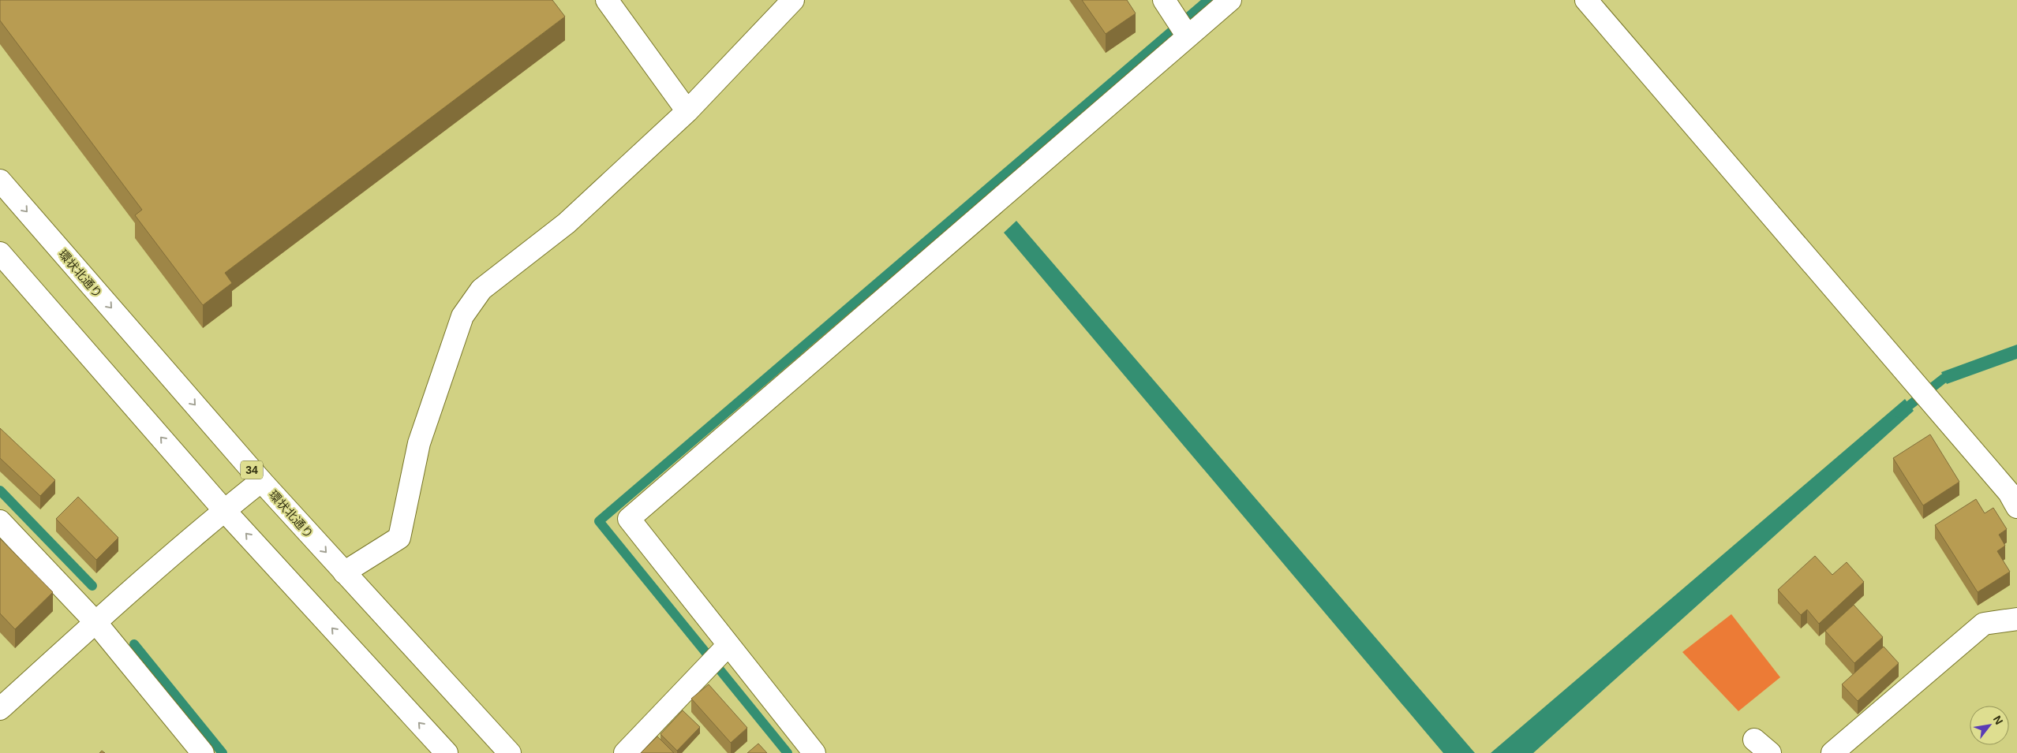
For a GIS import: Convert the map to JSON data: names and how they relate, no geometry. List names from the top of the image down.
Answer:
{
  "streets": {
    "main road": ["環状北通り", "34"]
  },
  "north": "top right"
}
